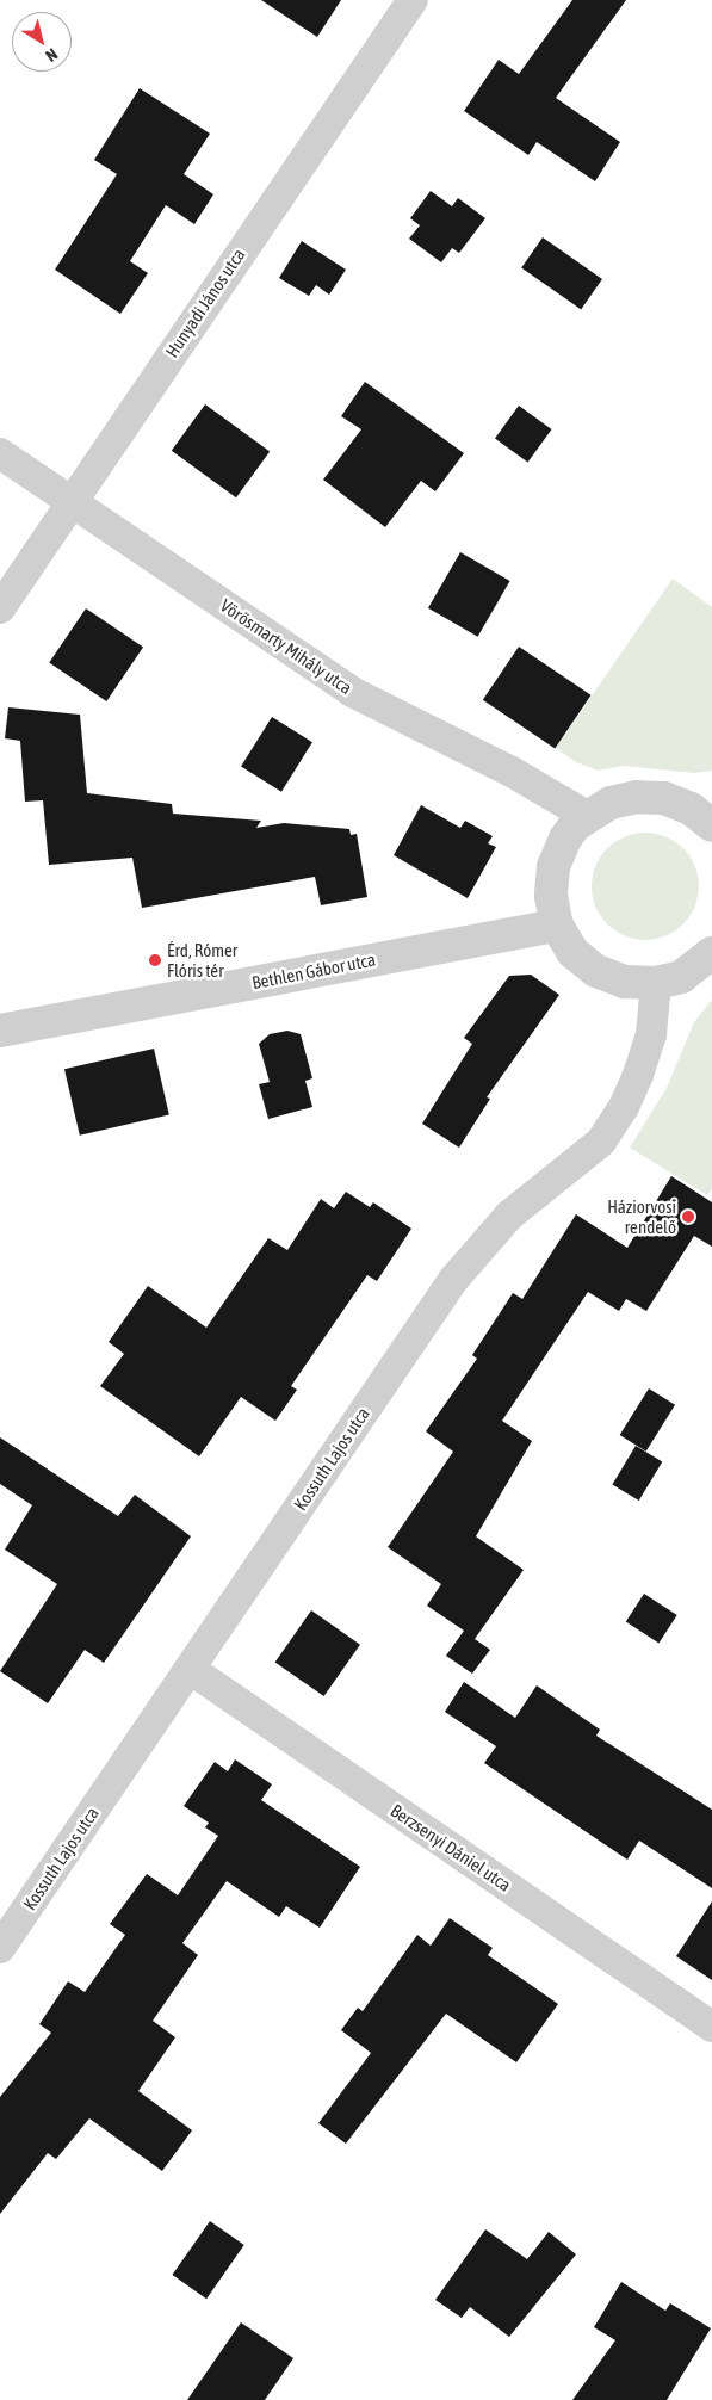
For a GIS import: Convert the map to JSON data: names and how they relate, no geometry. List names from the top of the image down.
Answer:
{
  "streets": {
    "street": [
      "Hunyadi János utca",
      "Vörösmarty Mihály utca",
      "Bethlen Gábor utca",
      "Kossuth Lajos utca",
      "Berzsenyi Dániel utca"
    ]
  },
  "crossings": [
    ["Hunyadi János utca", "Vörösmarty Mihály utca"],
    ["Kossuth Lajos utca", "Berzsenyi Dániel utca"]
  ],
  "places": ["Érd, Rómer Flóris tér", "Háziorvosi rendelő"],
  "north": "bottom right"
}
